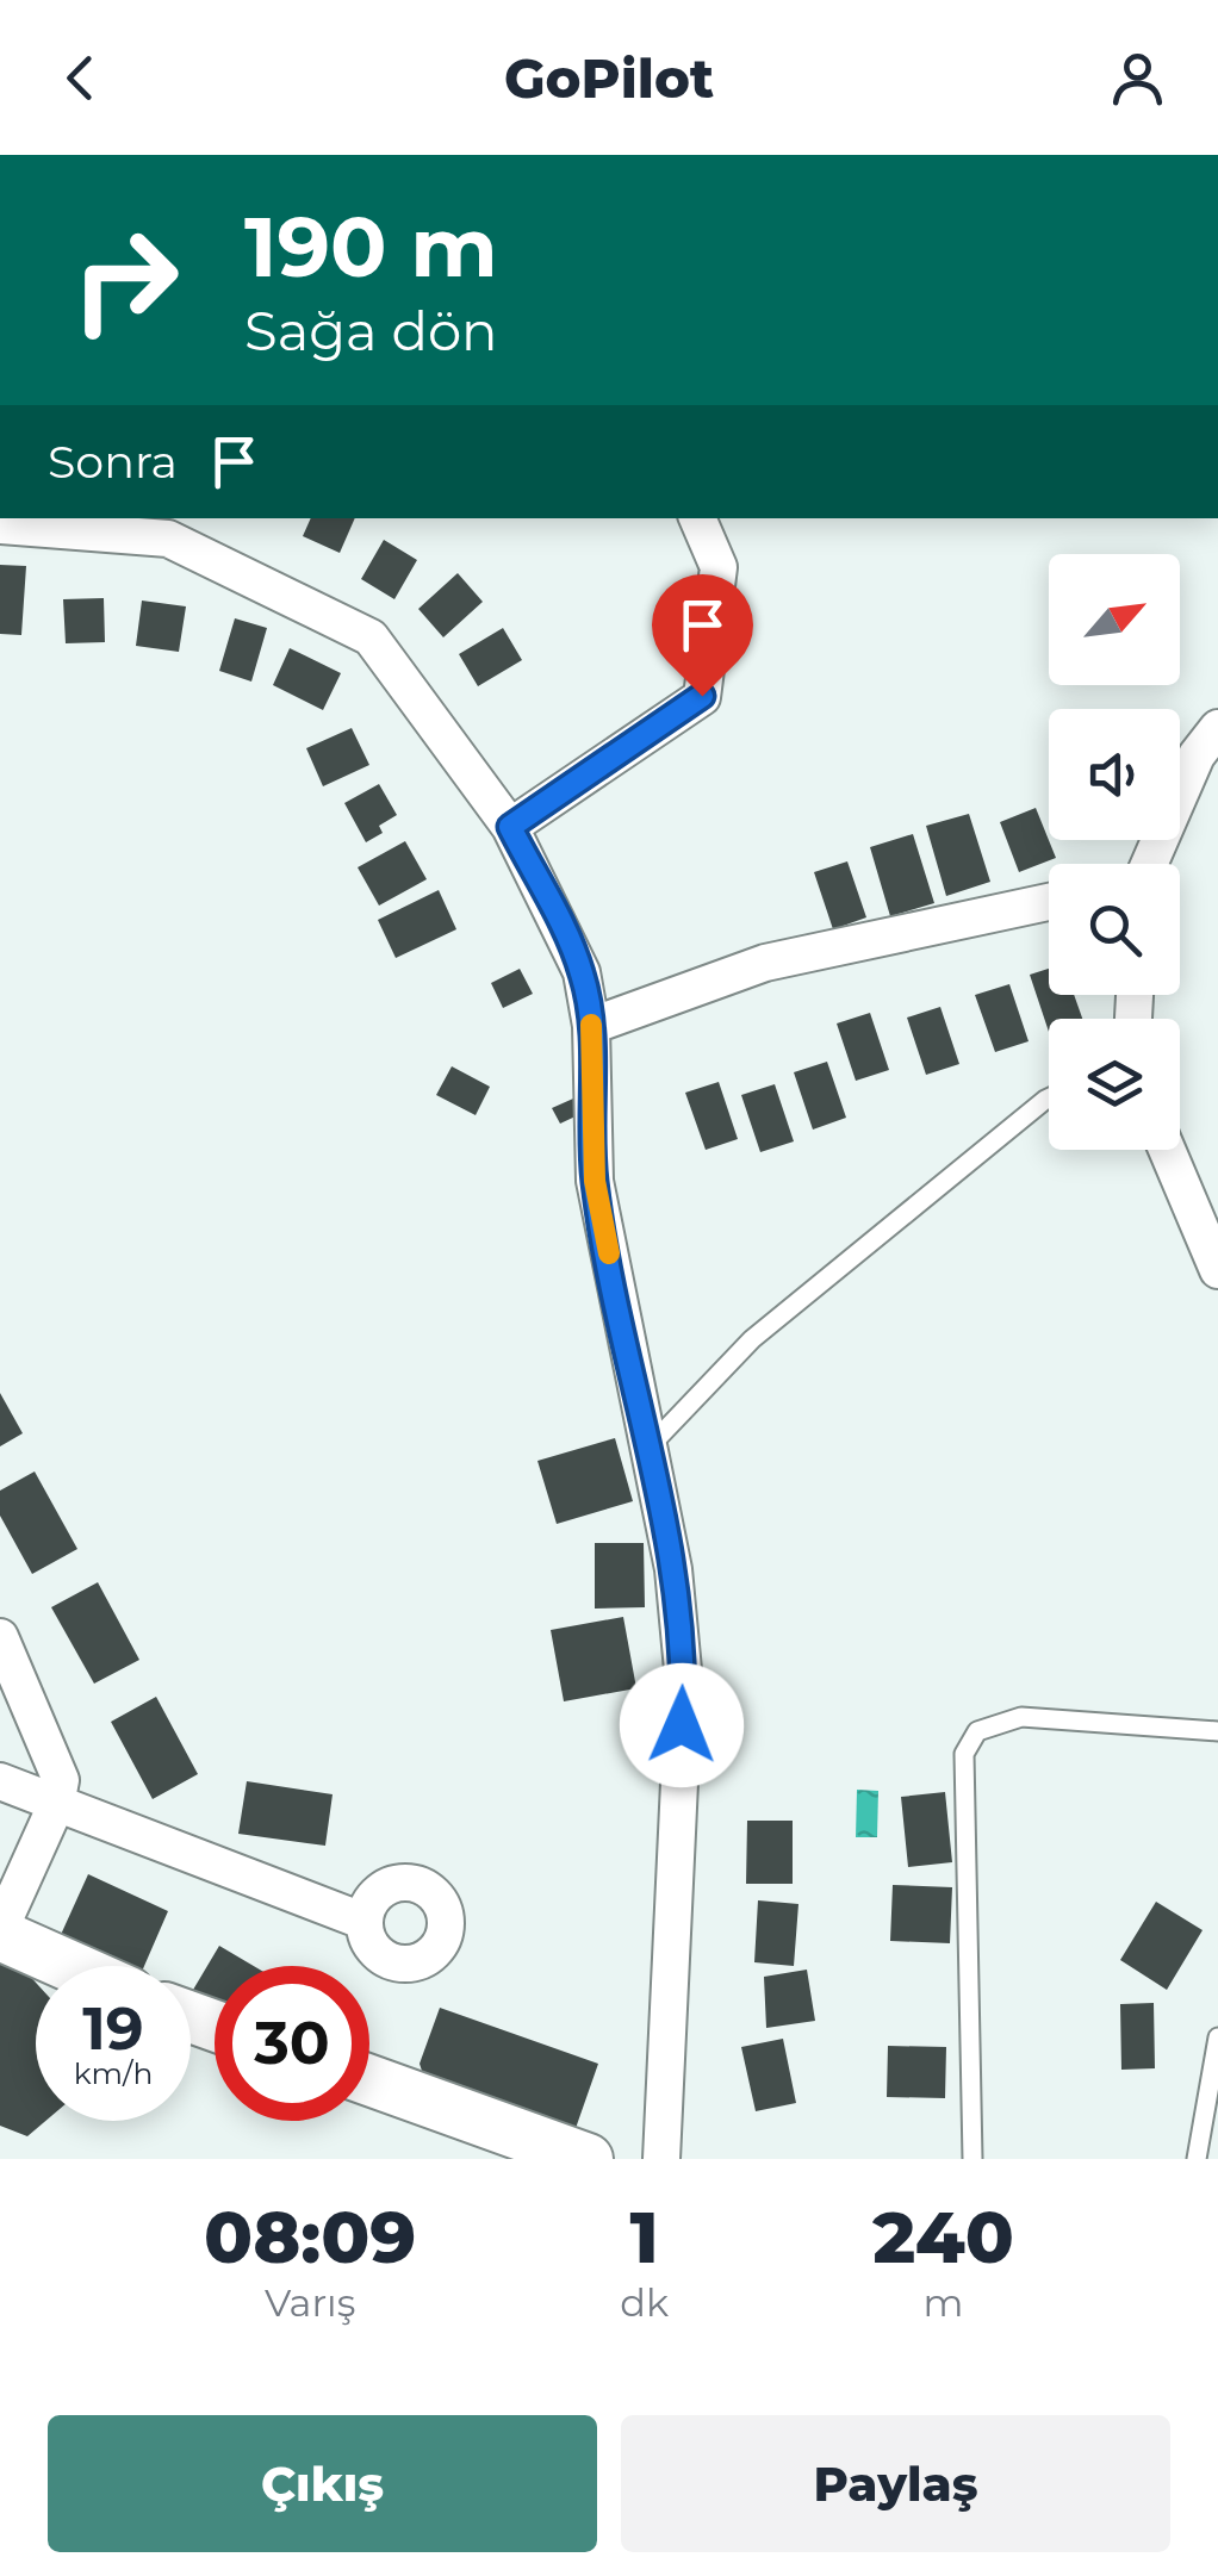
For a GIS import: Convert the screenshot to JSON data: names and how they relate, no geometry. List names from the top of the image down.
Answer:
{
  "north": "top right",
  "page": {
    "header": "GoPilot",
    "turn": ["190 m", "Sağa dön"],
    "then": "Sonra",
    "speed": "19 km/h",
    "limit": "30",
    "eta": [
      "08:09",
      "Varış",
      "1",
      "dk",
      "240",
      "m"
    ],
    "buttons": ["Çıkış", "Paylaş"]
  }
}
